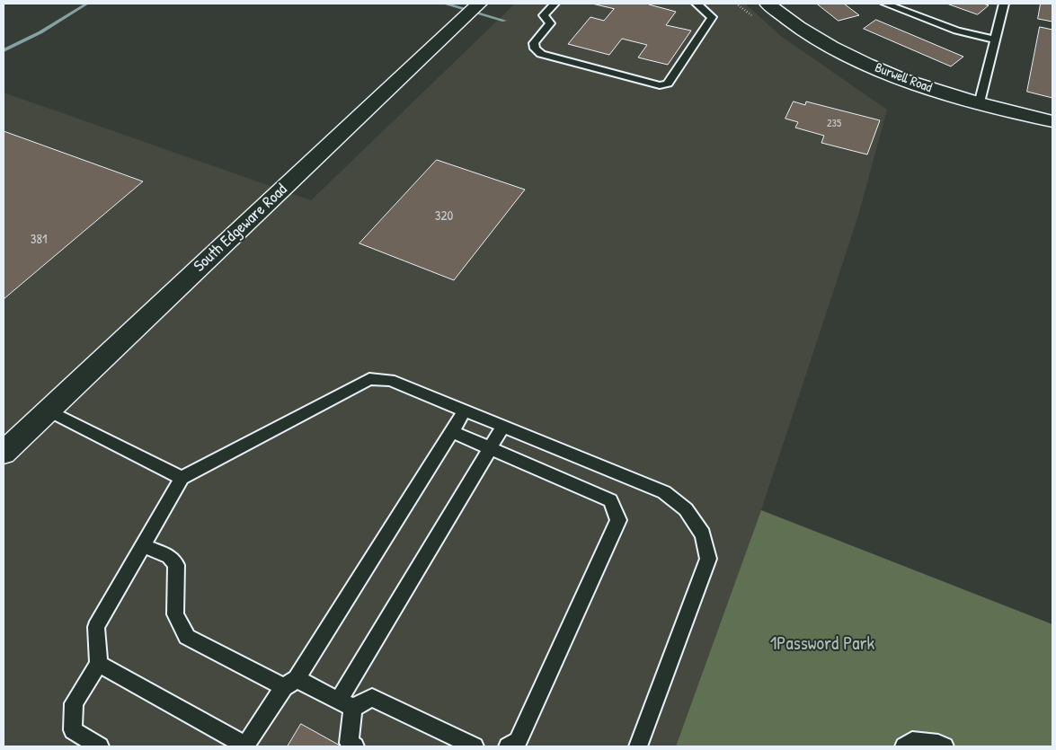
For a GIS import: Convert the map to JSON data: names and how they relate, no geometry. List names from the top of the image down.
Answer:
{
  "streets": {
    "main road": ["Burwell Road", "South Edgeware Road"]
  },
  "parks": ["1Password Park"],
  "house_numbers": ["235", "320", "381"]
}
